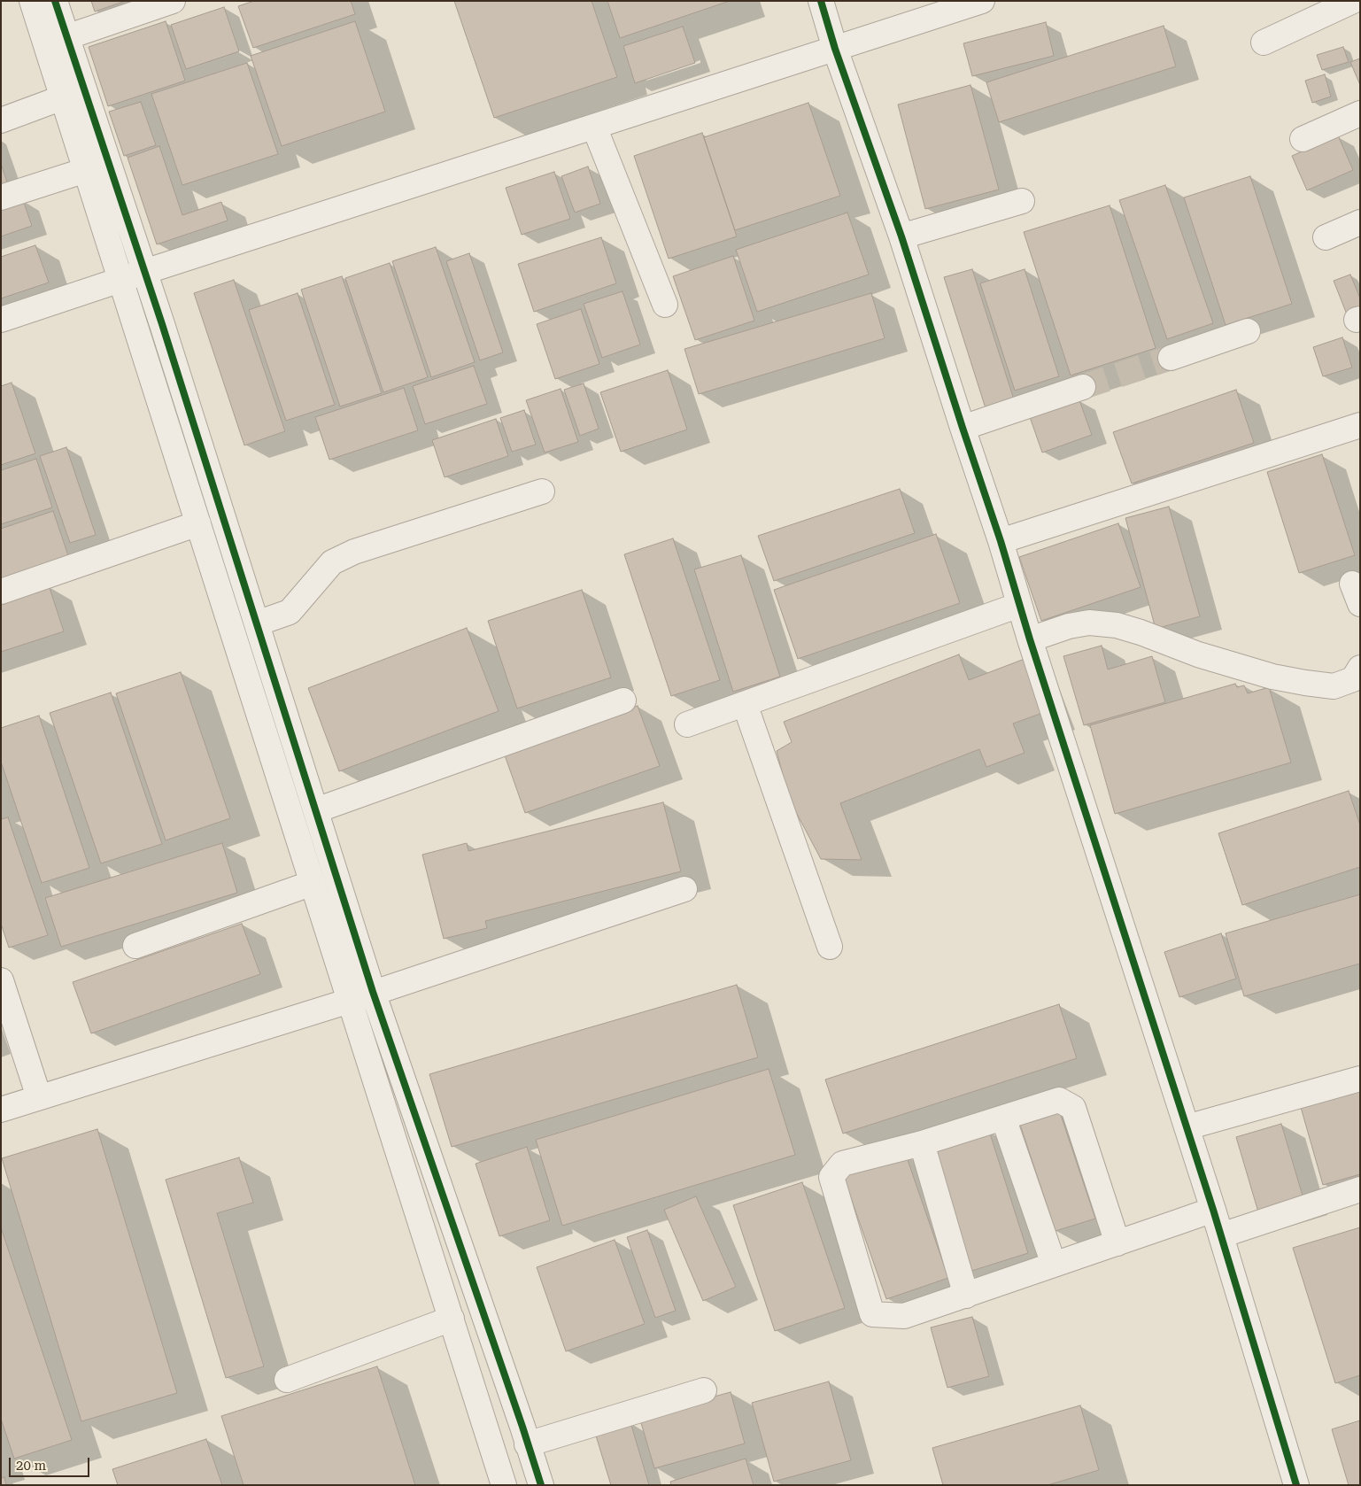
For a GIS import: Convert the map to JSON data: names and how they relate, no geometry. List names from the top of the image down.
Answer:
{
  "scale_bar": "20 m"
}
